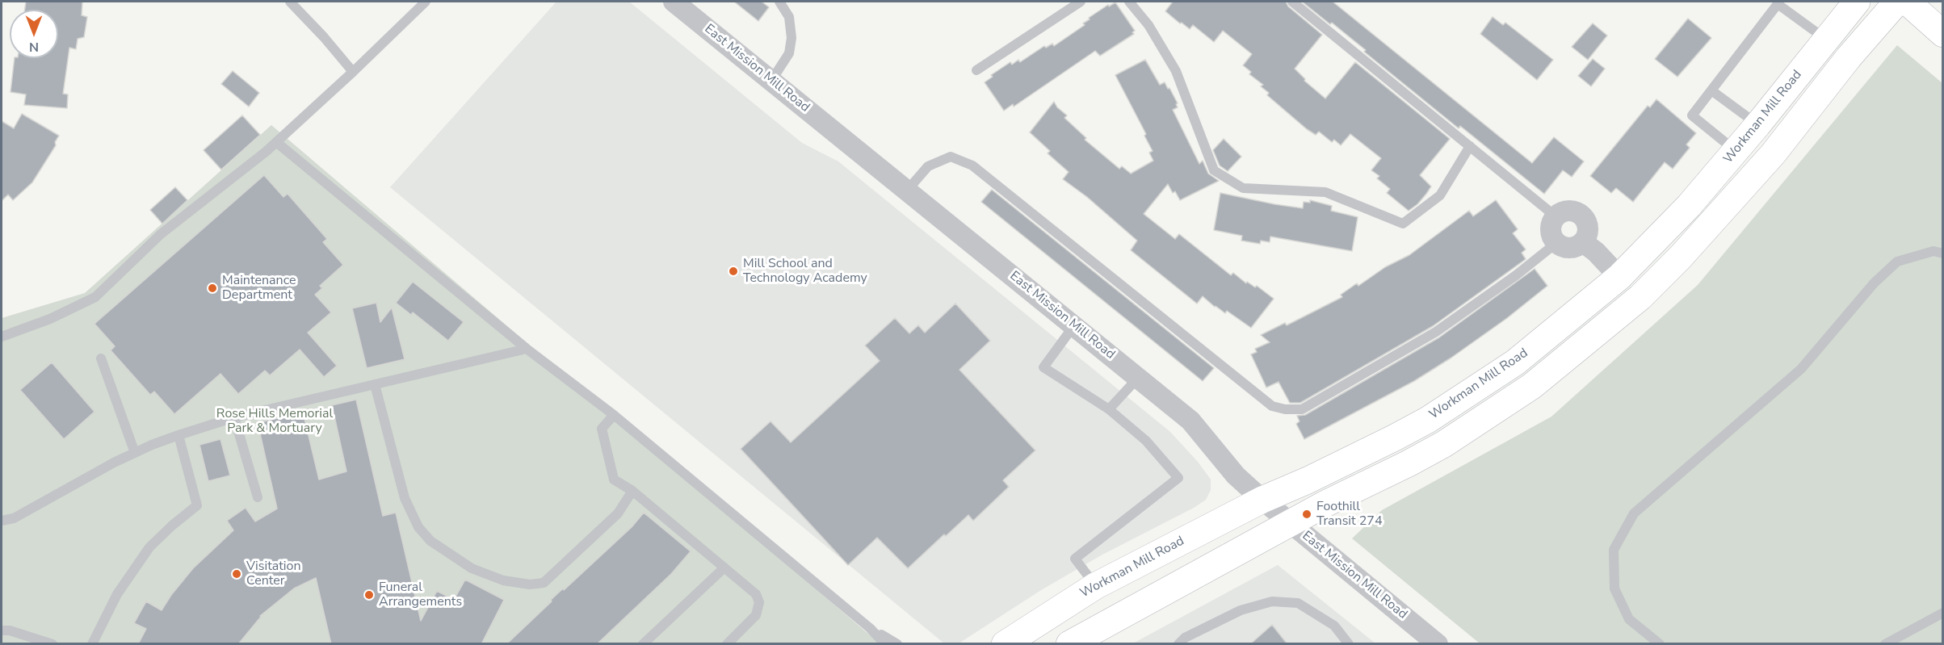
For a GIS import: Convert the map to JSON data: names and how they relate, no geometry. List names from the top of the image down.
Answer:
{
  "streets": {
    "main road": ["Workman Mill Road"],
    "street": ["East Mission Mill Road"]
  },
  "crossings": [
    ["East Mission Mill Road", "Workman Mill Road"]
  ],
  "parks": ["Rose Hills Memorial Park & Mortuary"],
  "places": [
    "Mill School and Technology Academy",
    "Maintenance Department",
    "Foothill Transit 274",
    "Visitation Center",
    "Funeral Arrangements"
  ],
  "north": "bottom"
}
